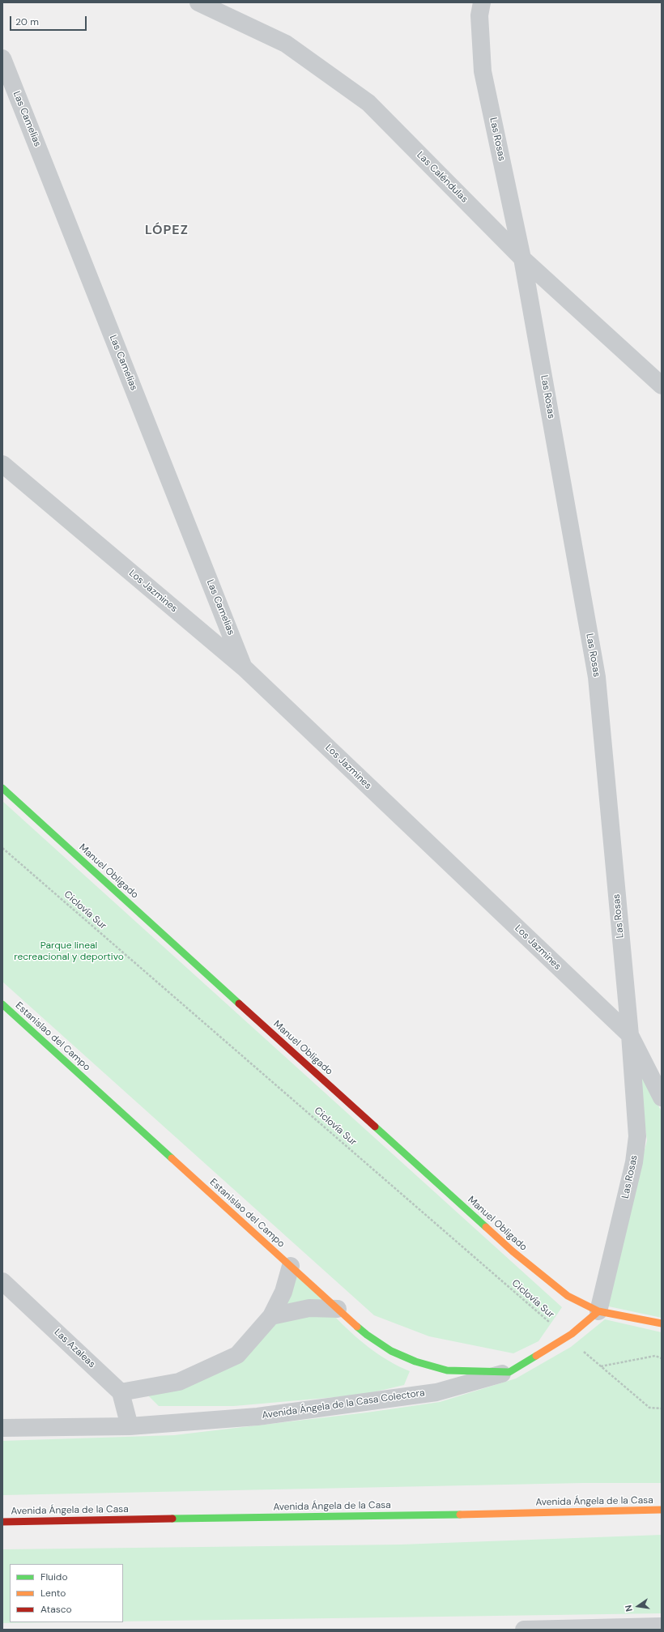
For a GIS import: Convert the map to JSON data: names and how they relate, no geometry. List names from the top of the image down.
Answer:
{
  "streets": {
    "street": [
      "Las Camelias",
      "Las Rosas",
      "Las Caléndulas",
      "Los Jazmines",
      "Manuel Obligado",
      "Estanislao del Campo",
      "Las Azaleas",
      "Avenida Ángela de la Casa Colectora",
      "Avenida Ángela de la Casa"
    ],
    "path": ["Ciclovía Sur"]
  },
  "crossings": [
    ["Las Camelias", "Los Jazmines"],
    ["Las Rosas", "Las Caléndulas"],
    ["Las Rosas", "Los Jazmines"],
    ["Las Rosas", "Manuel Obligado"],
    ["Las Rosas", "Avenida Ángela de la Casa Colectora"],
    ["Manuel Obligado", "Avenida Ángela de la Casa Colectora"],
    ["Ciclovía Sur", "Avenida Ángela de la Casa Colectora"],
    ["Estanislao del Campo", "Avenida Ángela de la Casa Colectora"]
  ],
  "districts": ["LÓPEZ"],
  "parks": ["Parque lineal recreacional y deportivo"],
  "legend": ["Fluido", "Lento", "Atasco"],
  "scale_bar": "20 m",
  "north": "left"
}
